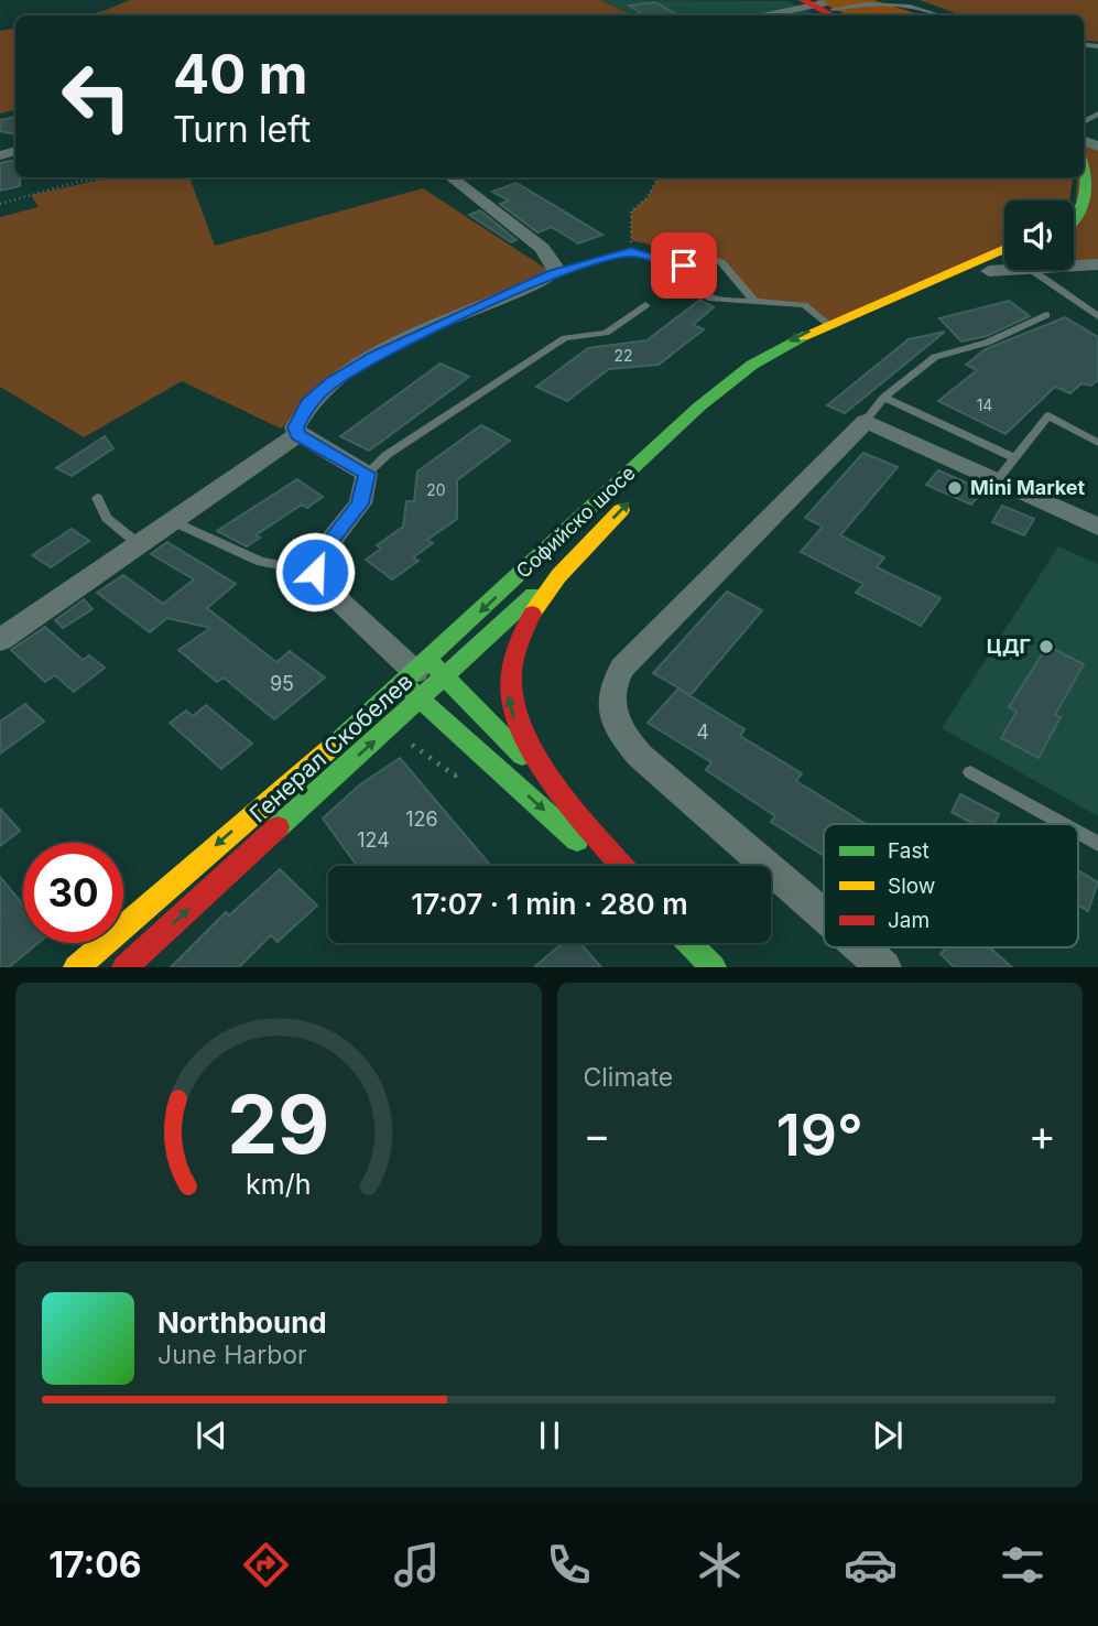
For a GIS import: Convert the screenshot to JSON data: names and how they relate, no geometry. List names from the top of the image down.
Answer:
{
  "streets": {
    "main road": ["Софийско шосе", "Генерал Скобелев"]
  },
  "crossings": [
    ["Софийско шосе", "Генерал Скобелев"]
  ],
  "places": ["Mini Market", "ЦДГ"],
  "house_numbers": [
    "22",
    "14",
    "20",
    "95",
    "4",
    "126",
    "124"
  ],
  "legend": ["Fast", "Slow", "Jam"],
  "page": {
    "turn": ["40 m", "Turn left"],
    "limit": "30",
    "trip": "17:07 · 1 min · 280 m",
    "tile": "Climate",
    "heat": ["−", "19°", "+"],
    "song": ["Northbound", "June Harbor"],
    "tabs": "17:06",
    "gauge": ["29", "km/h"]
  }
}
